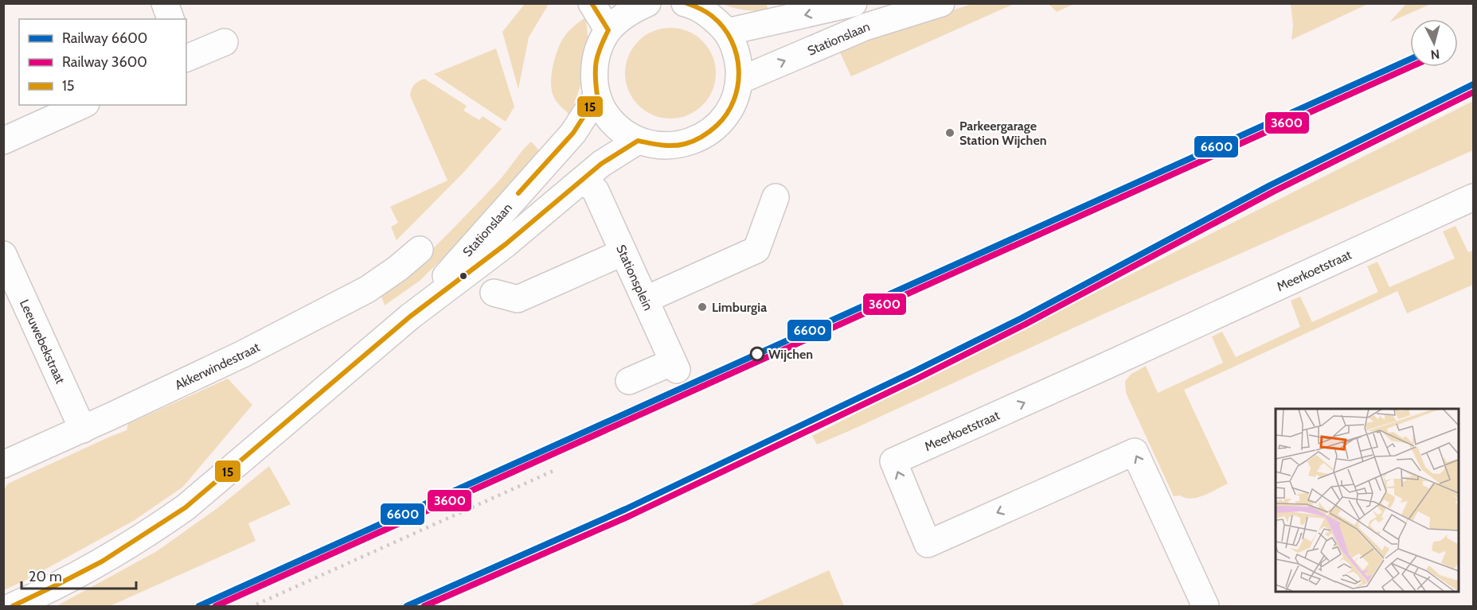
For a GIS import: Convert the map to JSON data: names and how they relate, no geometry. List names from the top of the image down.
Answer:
{
  "streets": {
    "street": [
      "Stationslaan",
      "Meerkoetstraat",
      "Stationsplein",
      "Leeuwebekstraat",
      "Akkerwindestraat"
    ]
  },
  "crossings": [
    ["Leeuwebekstraat", "Akkerwindestraat"]
  ],
  "places": ["Parkeergarage Station Wijchen", "Limburgia", "Wijchen"],
  "lines": ["transit line 15", "rail line 6600", "rail line 3600"],
  "legend": ["Railway 6600", "Railway 3600", "15"],
  "scale_bar": "20 m",
  "north": "bottom"
}
